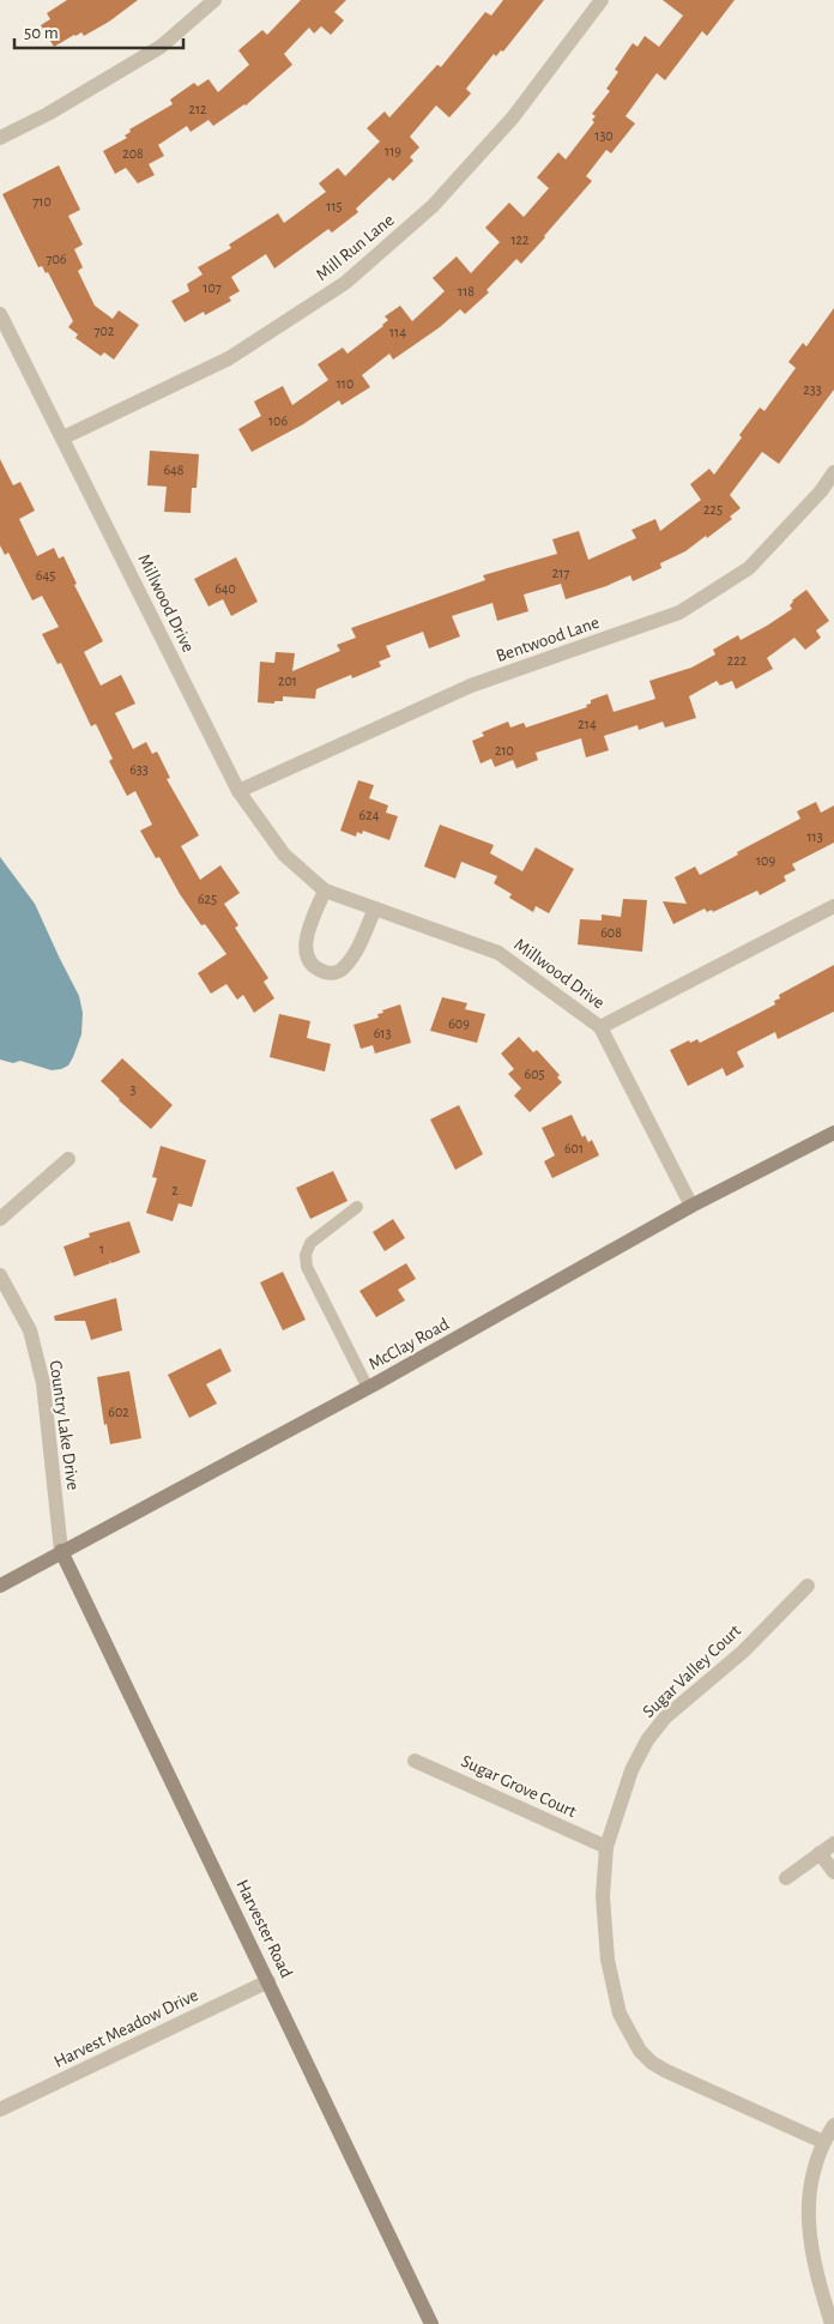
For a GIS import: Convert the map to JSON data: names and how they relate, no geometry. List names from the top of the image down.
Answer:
{
  "streets": {
    "main road": ["McClay Road", "Harvester Road"],
    "street": [
      "Mill Run Lane",
      "Millwood Drive",
      "Bentwood Lane",
      "Country Lake Drive",
      "Sugar Valley Court",
      "Sugar Grove Court",
      "Harvest Meadow Drive"
    ]
  },
  "crossings": [
    ["Mill Run Lane", "Millwood Drive"],
    ["Millwood Drive", "Bentwood Lane"],
    ["Millwood Drive", "McClay Road"],
    ["McClay Road", "Country Lake Drive"],
    ["McClay Road", "Harvester Road"],
    ["Country Lake Drive", "Harvester Road"],
    ["Sugar Valley Court", "Sugar Grove Court"],
    ["Harvester Road", "Harvest Meadow Drive"]
  ],
  "house_numbers": [
    "212",
    "130",
    "119",
    "208",
    "710",
    "115",
    "122",
    "706",
    "107",
    "118",
    "702",
    "114",
    "110",
    "233",
    "106",
    "648",
    "225",
    "217",
    "645",
    "640",
    "222",
    "201",
    "214",
    "210",
    "633",
    "624",
    "113",
    "109",
    "625",
    "608",
    "609",
    "613",
    "605",
    "3",
    "601",
    "2",
    "1",
    "602"
  ],
  "scale_bar": "50 m"
}
